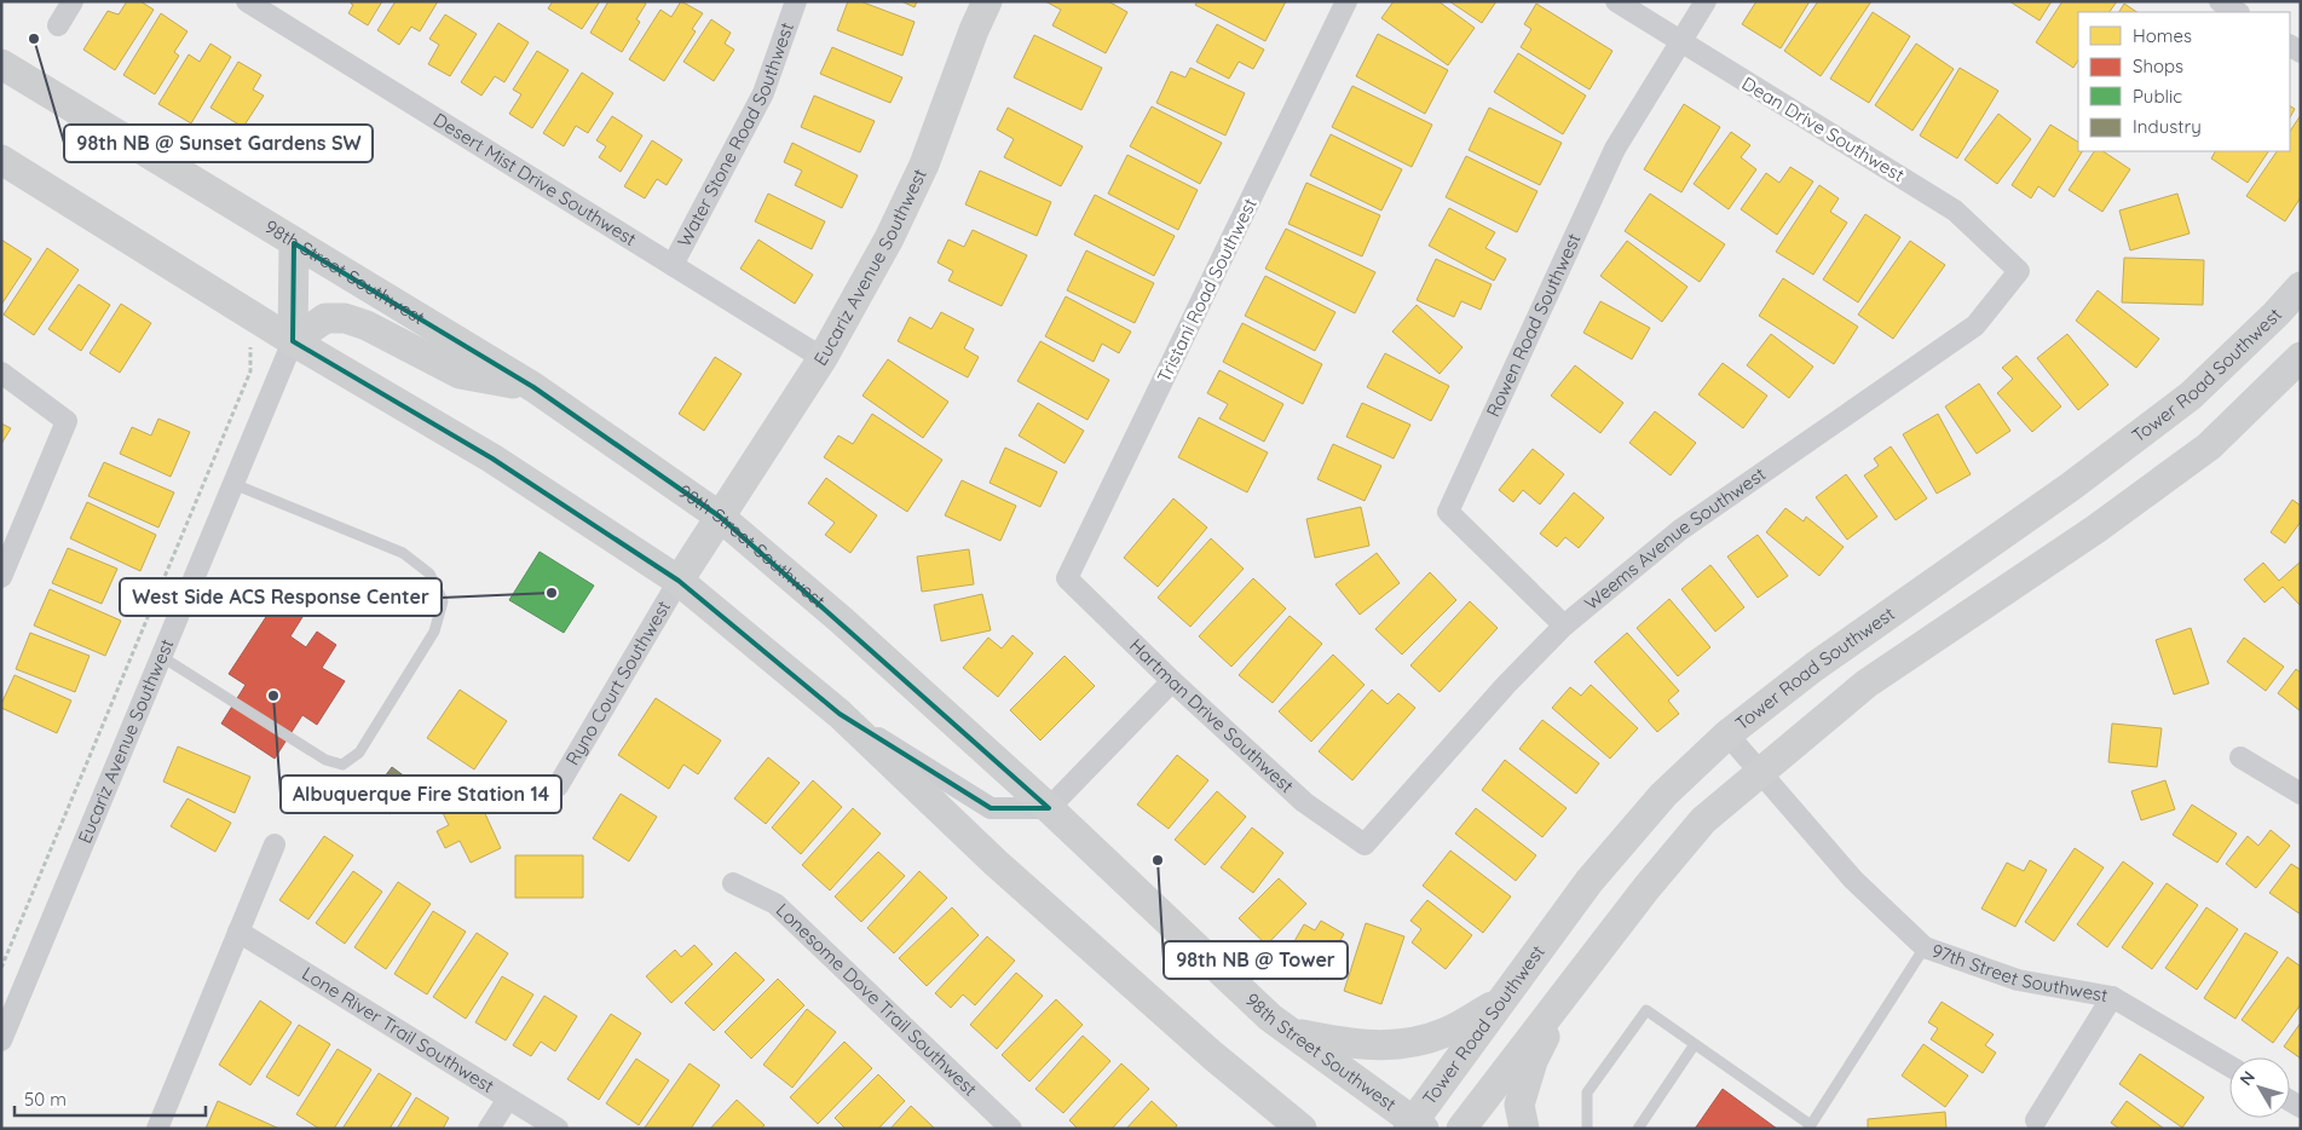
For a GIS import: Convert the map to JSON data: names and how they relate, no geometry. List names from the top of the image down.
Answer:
{
  "streets": {
    "main road": ["Eucariz Avenue Southwest", "98th Street Southwest", "Tower Road Southwest"],
    "street": [
      "Dean Drive Southwest",
      "Water Stone Road Southwest",
      "Desert Mist Drive Southwest",
      "Tristani Road Southwest",
      "Rowen Road Southwest",
      "Weems Avenue Southwest",
      "Ryno Court Southwest",
      "Hartman Drive Southwest",
      "97th Street Southwest",
      "Lonesome Dove Trail Southwest",
      "Lone River Trail Southwest"
    ]
  },
  "crossings": [
    ["Dean Drive Southwest", "Rowen Road Southwest"],
    ["Dean Drive Southwest", "Weems Avenue Southwest"],
    ["Water Stone Road Southwest", "Desert Mist Drive Southwest"],
    ["Desert Mist Drive Southwest", "Eucariz Avenue Southwest"],
    ["Eucariz Avenue Southwest", "98th Street Southwest"],
    ["Eucariz Avenue Southwest", "Ryno Court Southwest"],
    ["98th Street Southwest", "Tower Road Southwest"],
    ["Tristani Road Southwest", "Hartman Drive Southwest"],
    ["Rowen Road Southwest", "Weems Avenue Southwest"],
    ["Tower Road Southwest", "97th Street Southwest"],
    ["Weems Avenue Southwest", "Hartman Drive Southwest"]
  ],
  "places": [
    "98th NB @ Sunset Gardens SW",
    "West Side ACS Response Center",
    "Albuquerque Fire Station 14",
    "98th NB @ Tower"
  ],
  "legend": [
    "Homes",
    "Shops",
    "Public",
    "Industry"
  ],
  "scale_bar": "50 m",
  "north": "top left"
}
